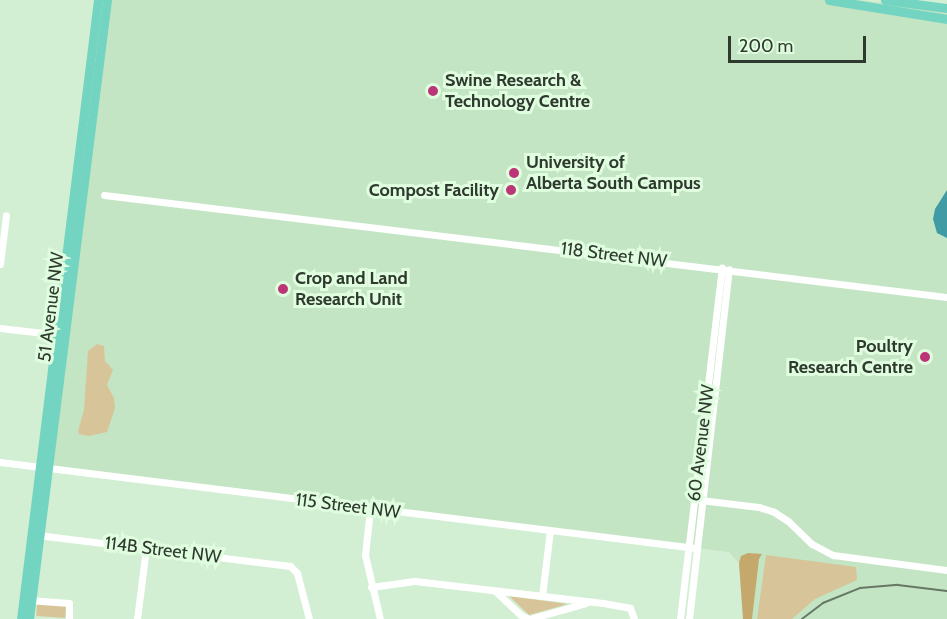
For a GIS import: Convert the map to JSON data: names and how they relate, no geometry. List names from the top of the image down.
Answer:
{
  "streets": {
    "main road": ["51 Avenue NW"],
    "street": [
      "118 Street NW",
      "60 Avenue NW",
      "115 Street NW",
      "114B Street NW"
    ]
  },
  "crossings": [
    ["118 Street NW", "60 Avenue NW"],
    ["51 Avenue NW", "115 Street NW"],
    ["51 Avenue NW", "114B Street NW"],
    ["60 Avenue NW", "115 Street NW"]
  ],
  "places": [
    "Swine Research & Technology Centre",
    "University of Alberta South Campus",
    "Compost Facility",
    "Crop and Land Research Unit",
    "Poultry Research Centre"
  ],
  "scale_bar": "200 m"
}
